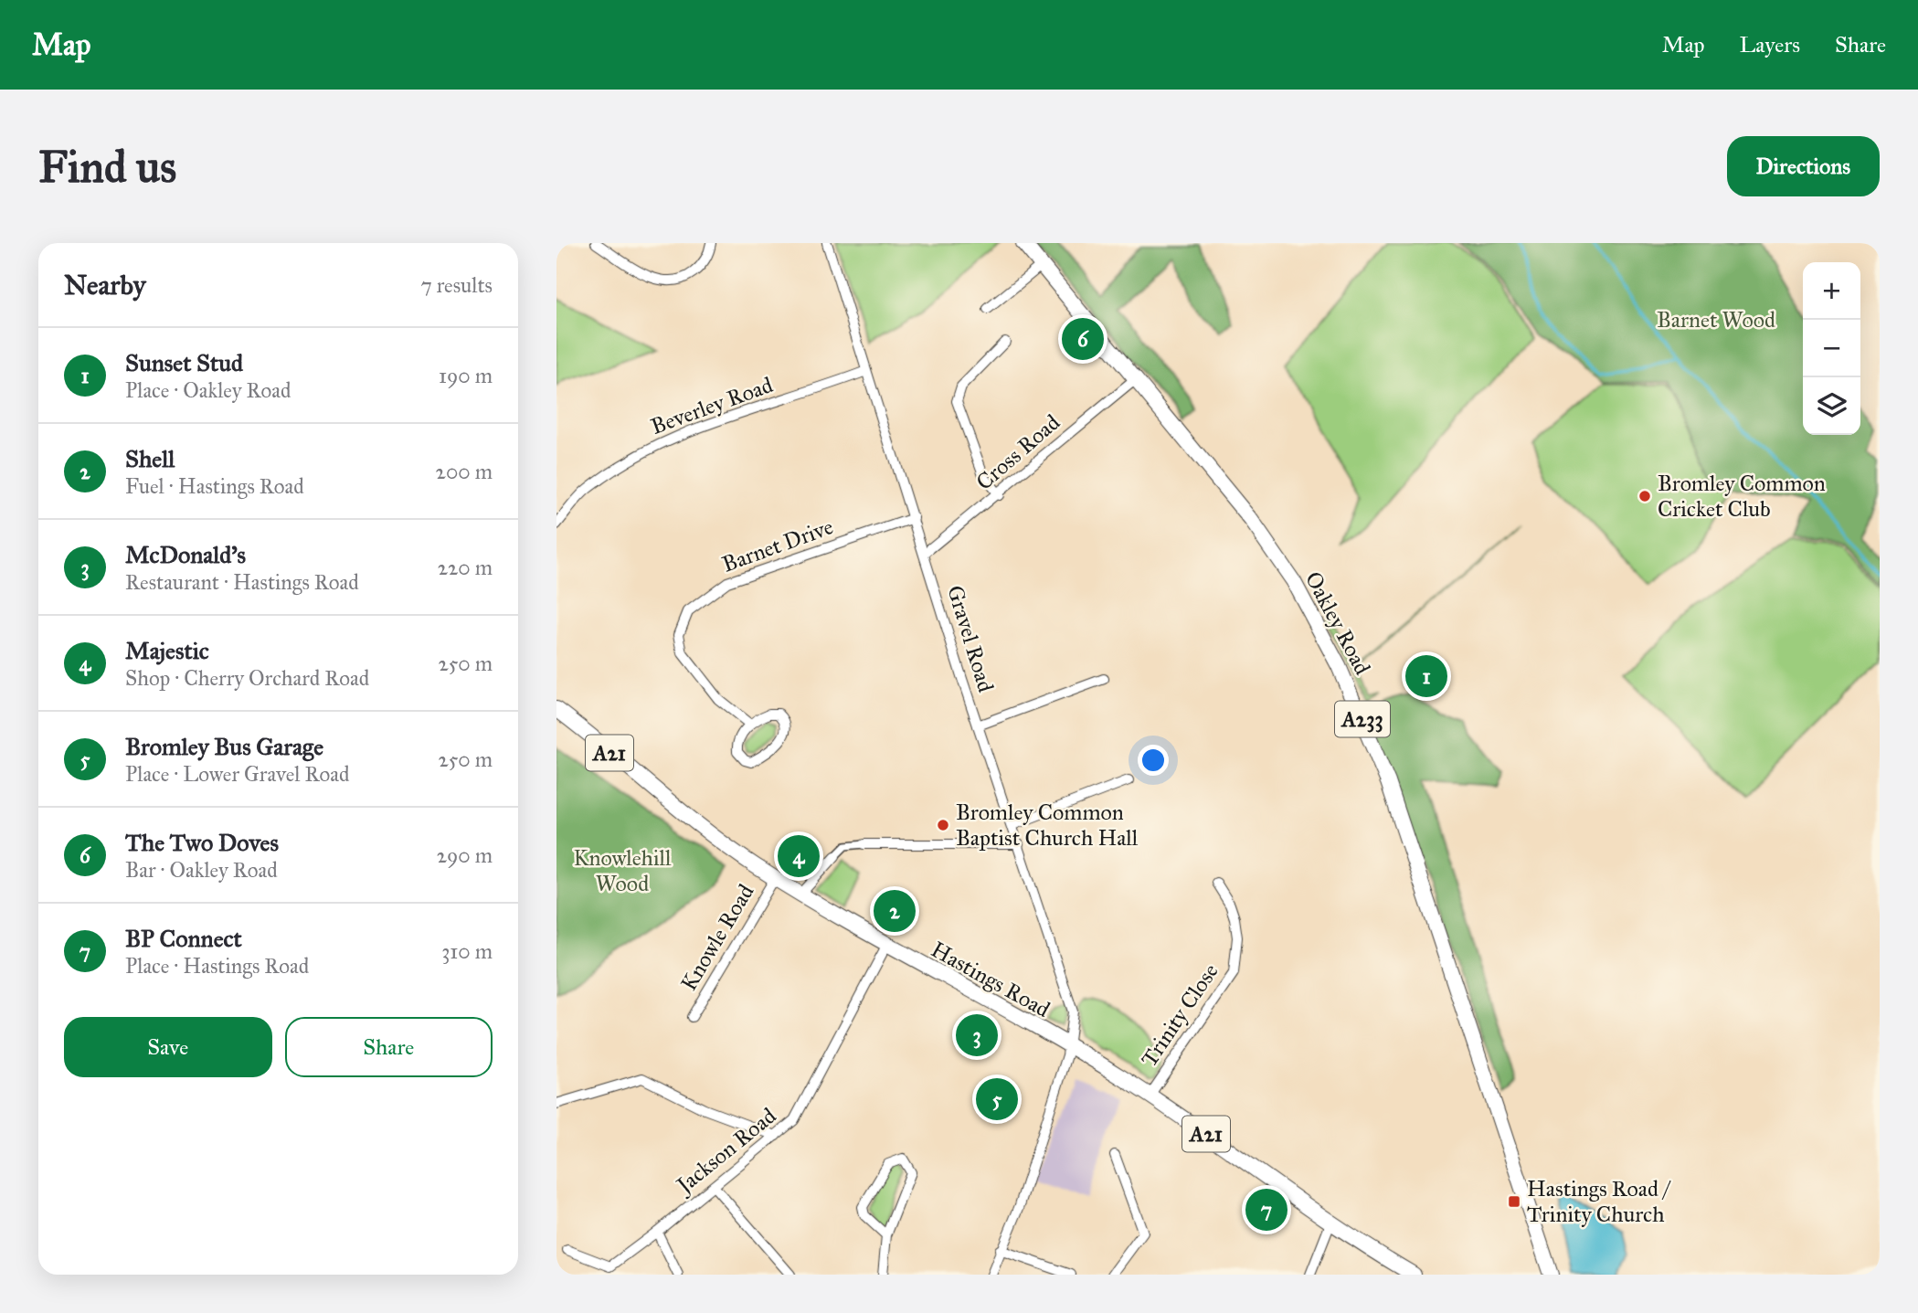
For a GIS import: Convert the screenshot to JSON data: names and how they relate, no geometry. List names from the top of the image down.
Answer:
{
  "streets": {
    "main road": [
      "Oakley Road",
      "A233",
      "A21",
      "Hastings Road"
    ],
    "street": [
      "Beverley Road",
      "Cross Road",
      "Barnet Drive",
      "Gravel Road",
      "Knowle Road",
      "Trinity Close",
      "Jackson Road"
    ]
  },
  "crossings": [
    ["Beverley Road", "Gravel Road"],
    ["Cross Road", "Oakley Road"],
    ["Cross Road", "Gravel Road"],
    ["Barnet Drive", "Gravel Road"],
    ["Gravel Road", "Hastings Road"],
    ["Knowle Road", "Hastings Road"],
    ["Hastings Road", "Trinity Close"],
    ["Hastings Road", "Jackson Road"]
  ],
  "parks": ["Barnet Wood", "Knowlehill Wood"],
  "places": {
    "other": ["Bromley Common Cricket Club", "Bromley Common Baptist Church Hall"],
    "transit": ["Hastings Road / Trinity Church"]
  },
  "page": {
    "header": "Map",
    "nav": ["Map", "Layers", "Share"],
    "buttons": [
      "Directions",
      ["Save", "Share"]
    ],
    "title": "Find us",
    "heading": ["Nearby", "7 results"],
    "map_buttons": ["+", "−"],
    "pins": [
      "6",
      "1",
      "4",
      "2",
      "3",
      "5",
      "7"
    ],
    "list": [
      {
        "mark": "1",
        "name": "Sunset Stud",
        "note": "Place · Oakley Road",
        "value": "190 m"
      },
      {
        "mark": "2",
        "name": "Shell",
        "note": "Fuel · Hastings Road",
        "value": "200 m"
      },
      {
        "mark": "3",
        "name": "McDonald's",
        "note": "Restaurant · Hastings Road",
        "value": "220 m"
      },
      {
        "mark": "4",
        "name": "Majestic",
        "note": "Shop · Cherry Orchard Road",
        "value": "250 m"
      },
      {
        "mark": "5",
        "name": "Bromley Bus Garage",
        "note": "Place · Lower Gravel Road",
        "value": "250 m"
      },
      {
        "mark": "6",
        "name": "The Two Doves",
        "note": "Bar · Oakley Road",
        "value": "290 m"
      },
      {
        "mark": "7",
        "name": "BP Connect",
        "note": "Place · Hastings Road",
        "value": "310 m"
      }
    ]
  }
}
